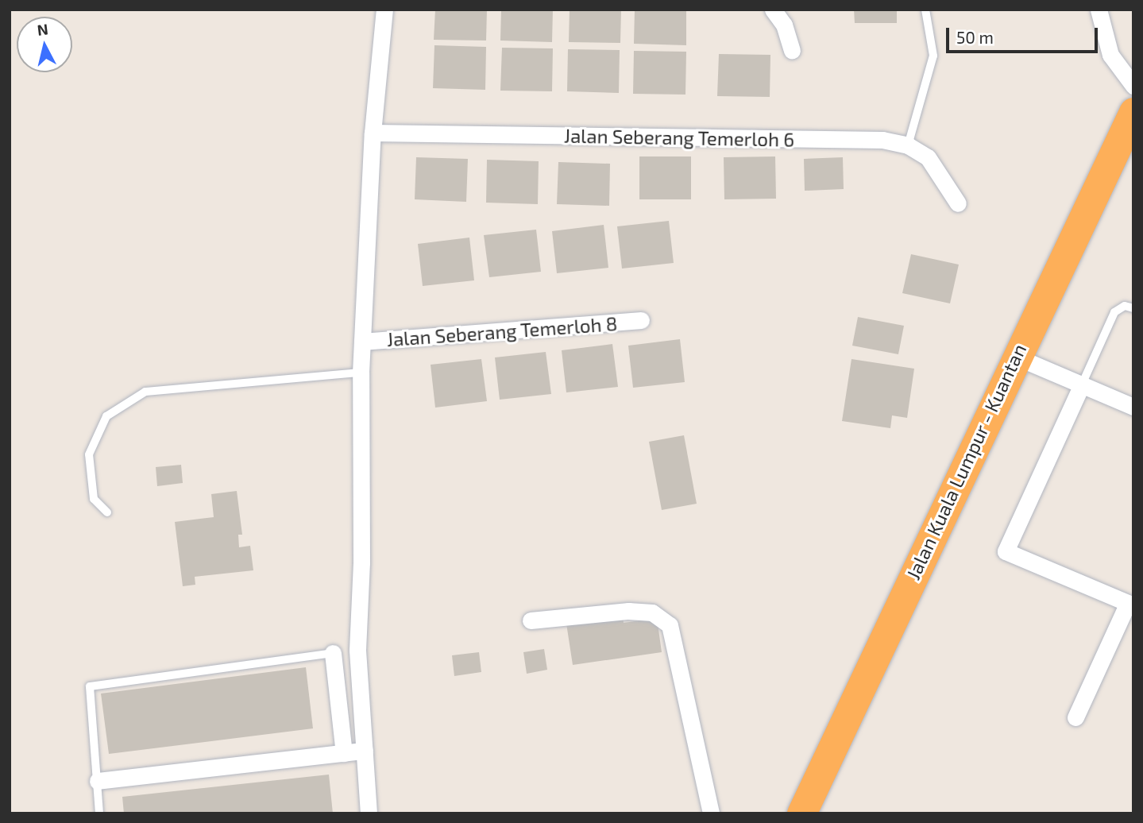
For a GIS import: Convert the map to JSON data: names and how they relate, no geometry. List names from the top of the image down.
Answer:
{
  "streets": {
    "highway": ["Jalan Kuala Lumpur - Kuantan"],
    "street": ["Jalan Seberang Temerloh 6", "Jalan Seberang Temerloh 8"]
  },
  "scale_bar": "50 m",
  "north": "top"
}
